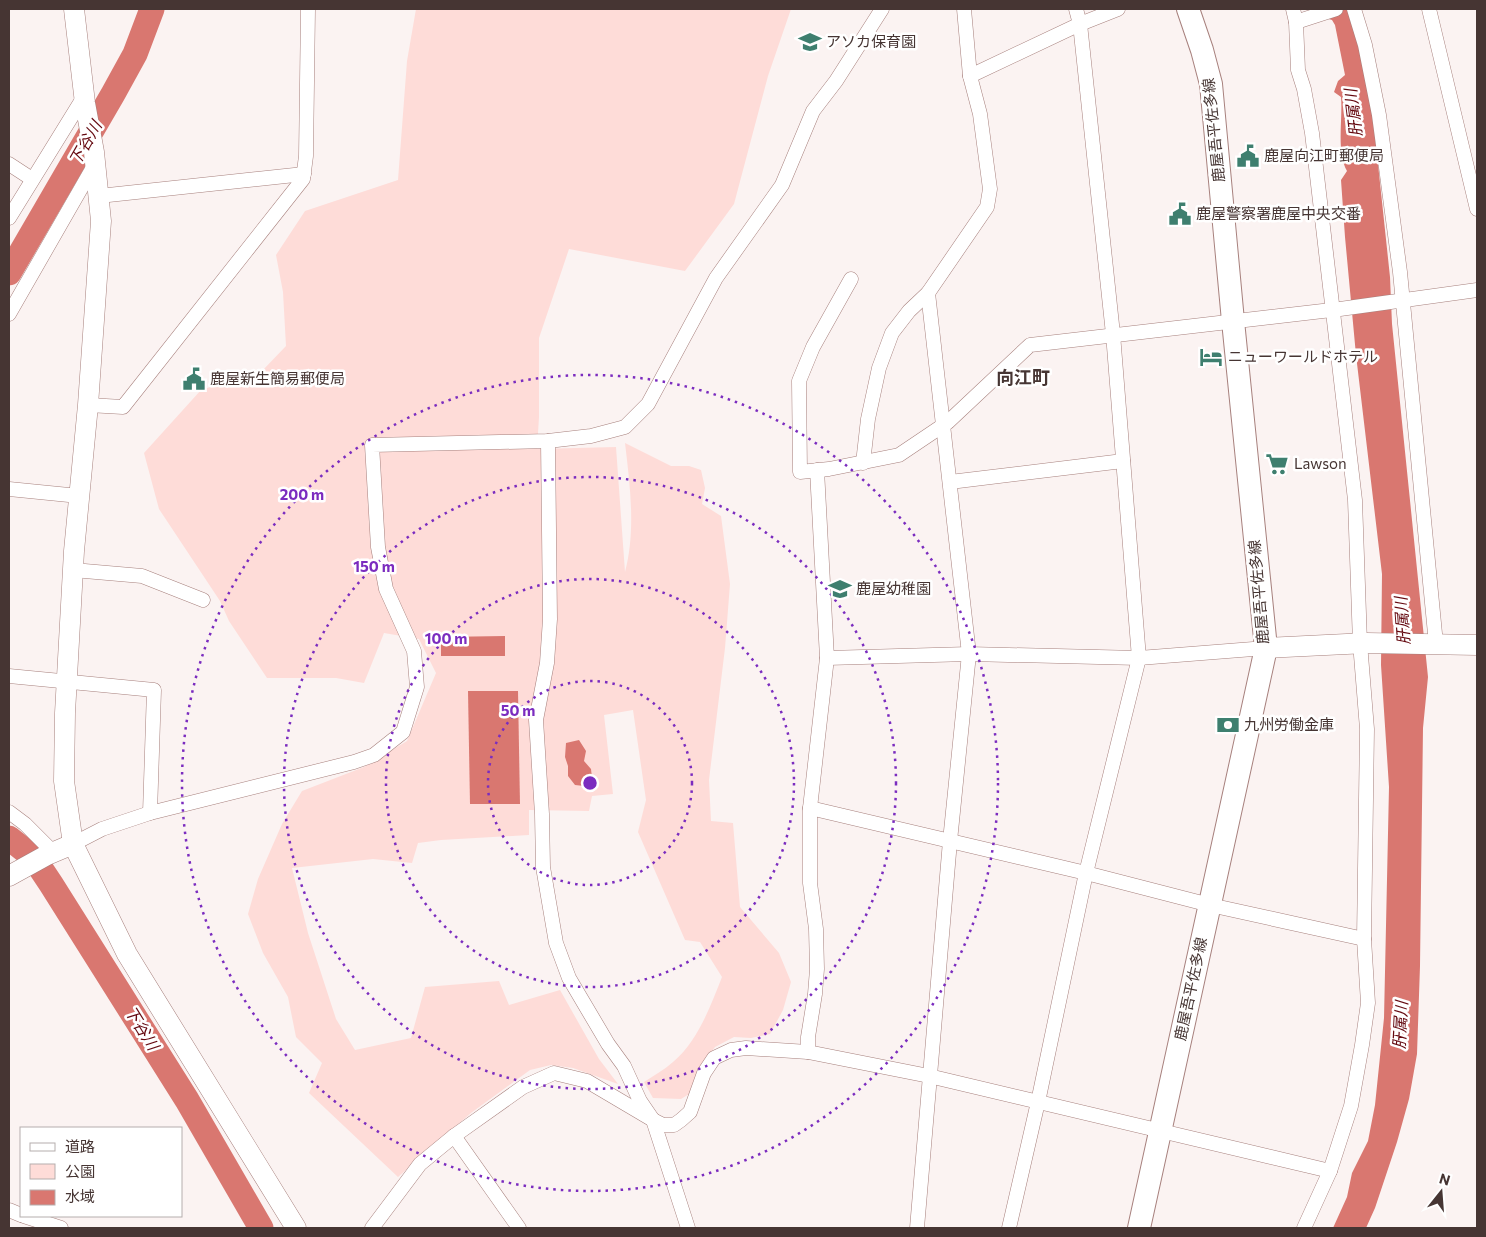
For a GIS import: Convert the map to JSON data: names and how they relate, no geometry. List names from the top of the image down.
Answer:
{
  "streets": {
    "main road": ["鹿屋吾平佐多線"]
  },
  "districts": ["向江町"],
  "water": ["肝属川", "下谷川"],
  "places": {
    "school or university": ["アソカ保育園", "鹿屋幼稚園"],
    "public building": ["鹿屋向江町郵便局", "鹿屋警察署鹿屋中央交番", "鹿屋新生簡易郵便局"],
    "hotel": ["ニューワールドホテル"],
    "supermarket": ["Lawson"],
    "bank": ["九州労働金庫"]
  },
  "legend": ["道路", "公園", "水域"],
  "north": "top",
  "rings": [
    "200 m",
    "150 m",
    "100 m",
    "50 m"
  ]
}
